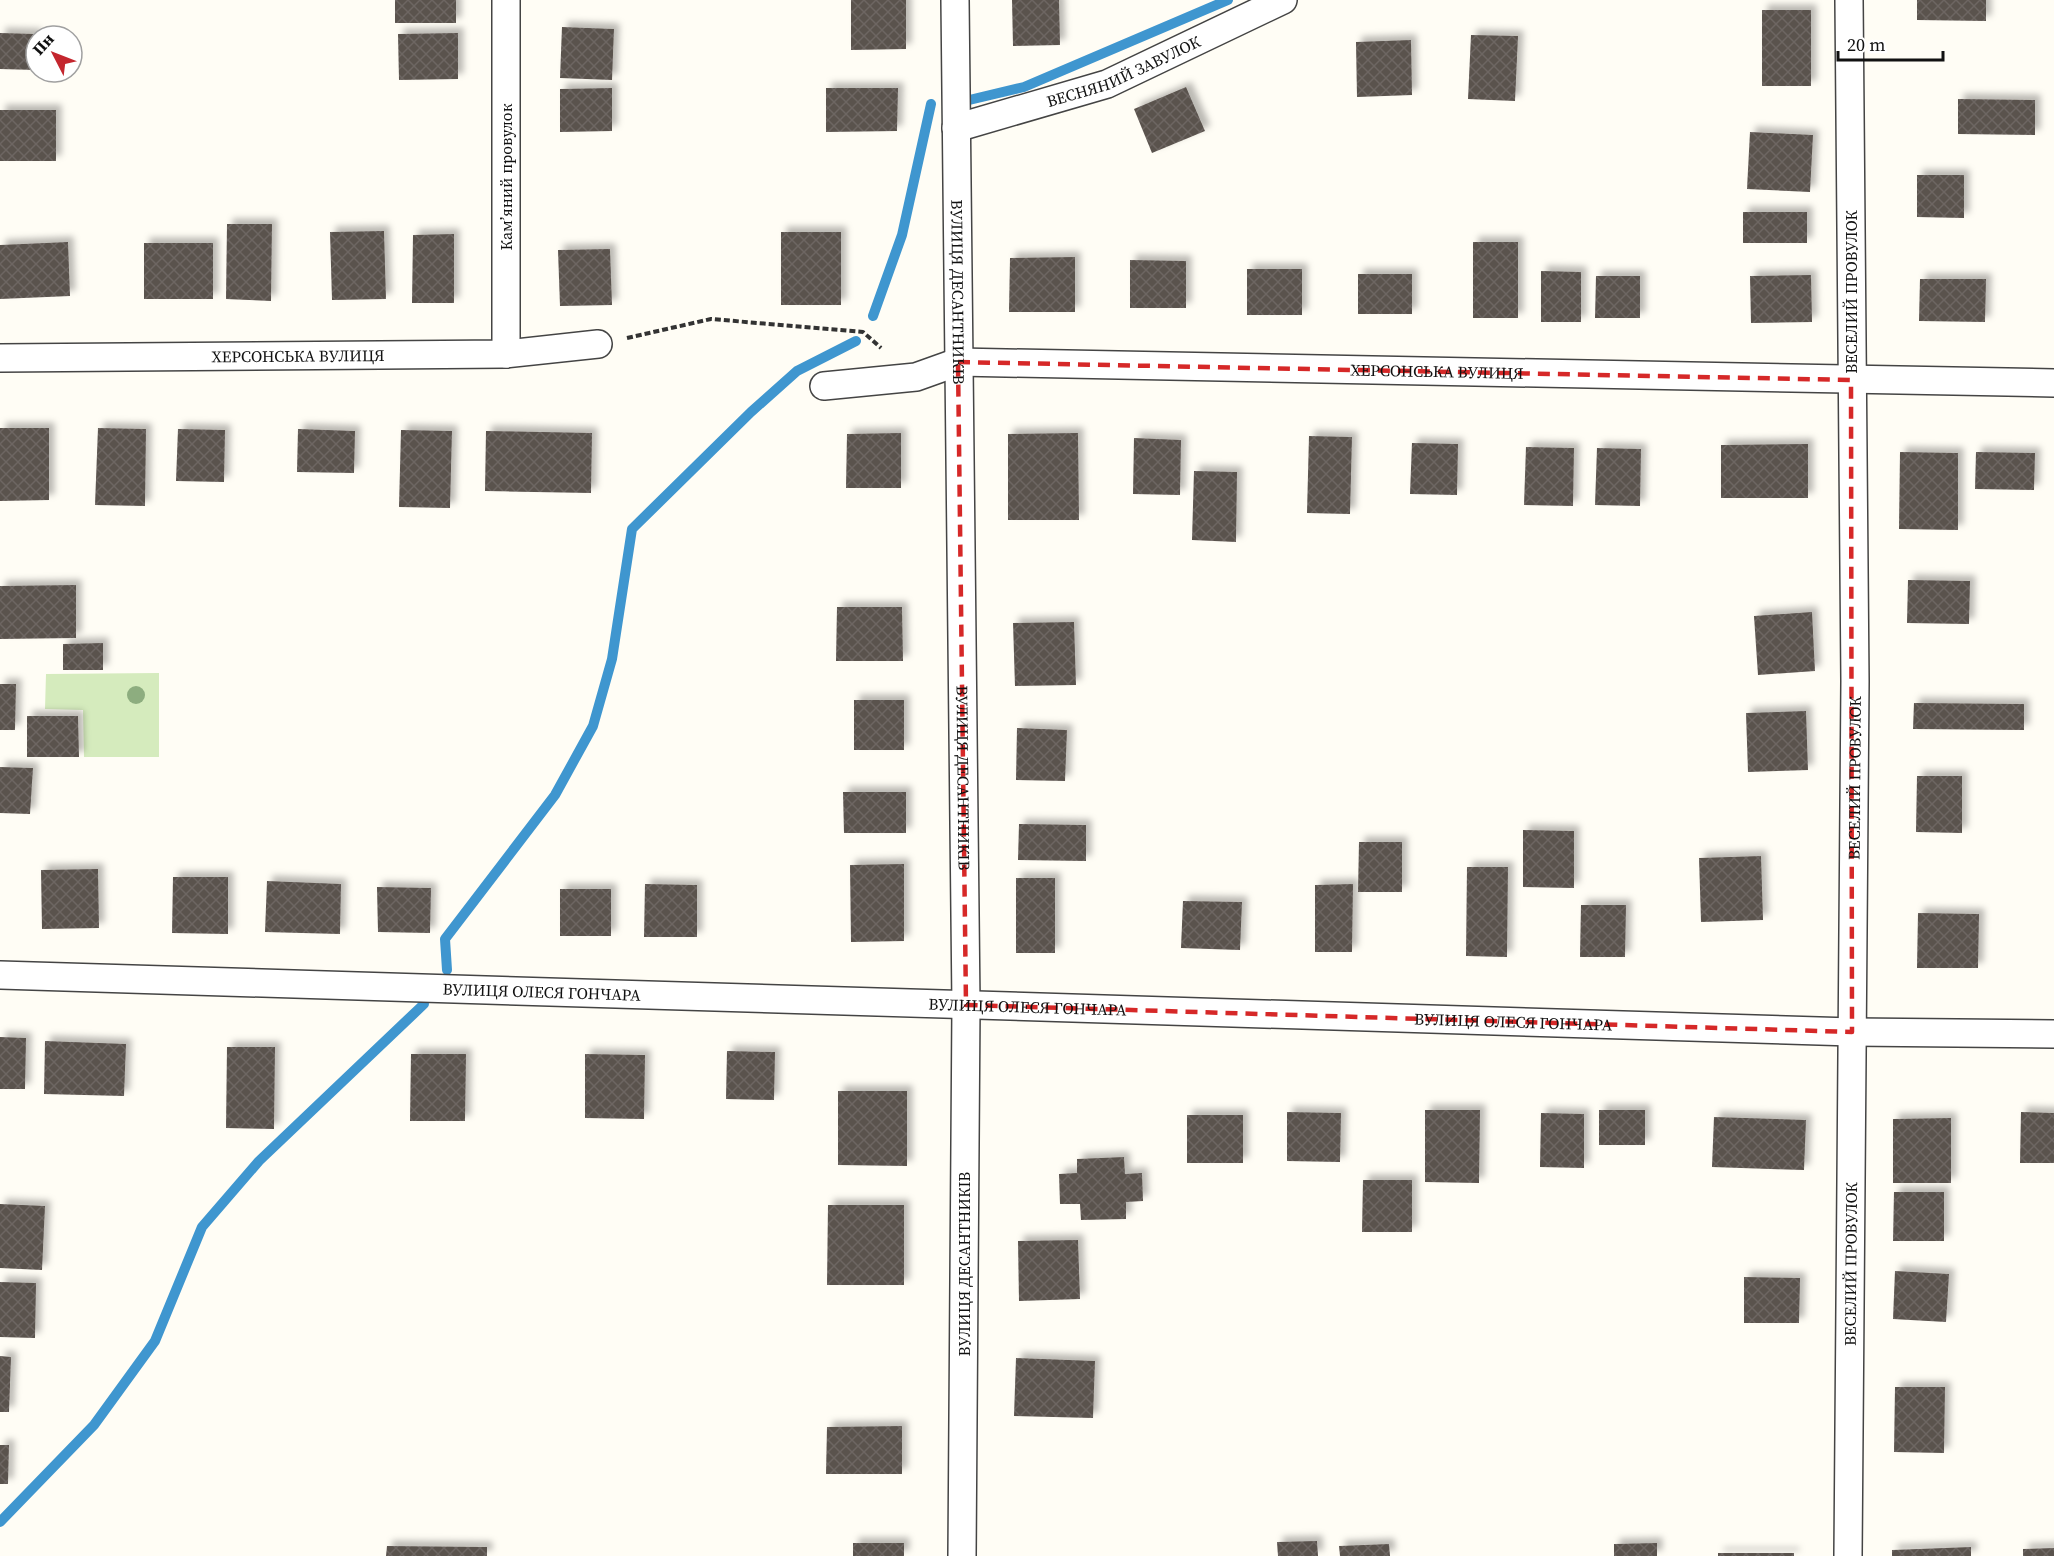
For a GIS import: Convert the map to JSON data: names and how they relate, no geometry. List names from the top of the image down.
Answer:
{
  "streets": {
    "street": [
      "ВЕСНЯНИЙ ЗАВУЛОК",
      "Камʼяний провулок",
      "ВУЛИЦЯ ДЕСАНТНИКІВ",
      "ВЕСЕЛИЙ ПРОВУЛОК",
      "ХЕРСОНСЬКА ВУЛИЦЯ",
      "ВУЛИЦЯ ОЛЕСЯ ГОНЧАРА"
    ]
  },
  "crossings": [
    ["ВЕСНЯНИЙ ЗАВУЛОК", "ВУЛИЦЯ ДЕСАНТНИКІВ"],
    ["Камʼяний провулок", "ХЕРСОНСЬКА ВУЛИЦЯ"],
    ["ВУЛИЦЯ ДЕСАНТНИКІВ", "ХЕРСОНСЬКА ВУЛИЦЯ"],
    ["ВУЛИЦЯ ДЕСАНТНИКІВ", "ВУЛИЦЯ ОЛЕСЯ ГОНЧАРА"],
    ["ВЕСЕЛИЙ ПРОВУЛОК", "ХЕРСОНСЬКА ВУЛИЦЯ"],
    ["ВЕСЕЛИЙ ПРОВУЛОК", "ВУЛИЦЯ ОЛЕСЯ ГОНЧАРА"]
  ],
  "scale_bar": "20 m",
  "north": "top left"
}
